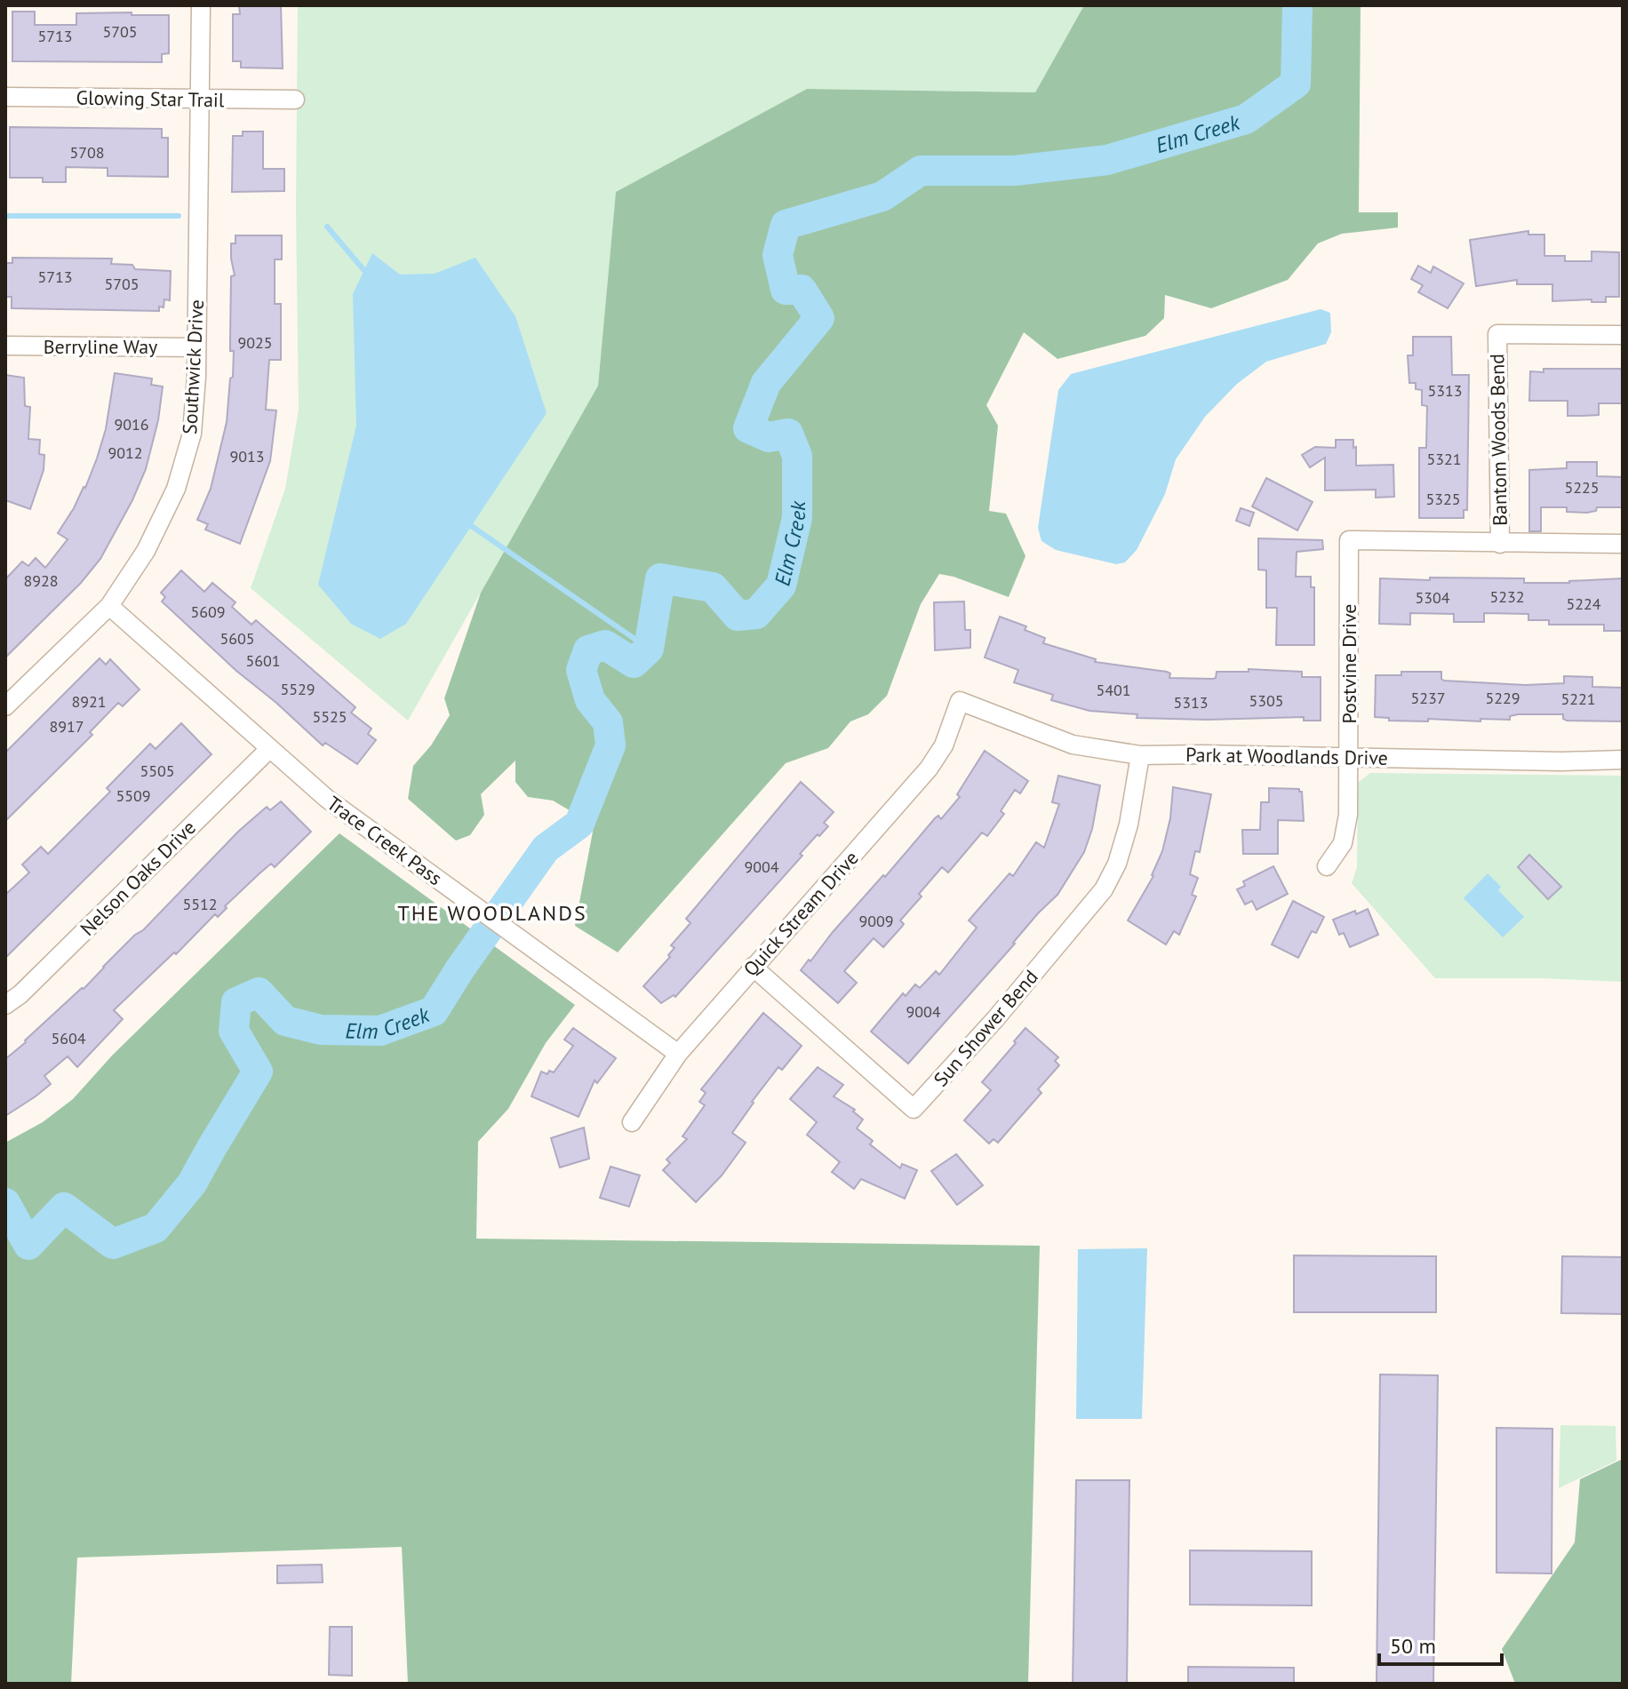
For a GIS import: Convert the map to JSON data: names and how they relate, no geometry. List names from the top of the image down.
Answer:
{
  "streets": {
    "street": [
      "Glowing Star Trail",
      "Berryline Way",
      "Southwick Drive",
      "Bantom Woods Bend",
      "Postvine Drive",
      "Park at Woodlands Drive",
      "Trace Creek Pass",
      "Nelson Oaks Drive",
      "Quick Stream Drive",
      "Sun Shower Bend"
    ]
  },
  "crossings": [
    ["Glowing Star Trail", "Southwick Drive"],
    ["Berryline Way", "Southwick Drive"],
    ["Southwick Drive", "Trace Creek Pass"],
    ["Bantom Woods Bend", "Postvine Drive"],
    ["Postvine Drive", "Park at Woodlands Drive"],
    ["Park at Woodlands Drive", "Quick Stream Drive"],
    ["Park at Woodlands Drive", "Sun Shower Bend"],
    ["Trace Creek Pass", "Nelson Oaks Drive"],
    ["Trace Creek Pass", "Quick Stream Drive"],
    ["Quick Stream Drive", "Sun Shower Bend"]
  ],
  "districts": ["THE WOODLANDS"],
  "water": ["Elm Creek"],
  "house_numbers": [
    "5705",
    "5713",
    "5708",
    "5713",
    "5705",
    "9025",
    "5313",
    "9016",
    "9012",
    "9013",
    "5321",
    "5225",
    "5325",
    "8928",
    "5232",
    "5304",
    "5224",
    "5609",
    "5605",
    "5601",
    "5529",
    "5401",
    "5237",
    "5229",
    "5221",
    "5305",
    "8921",
    "5313",
    "5525",
    "8917",
    "5505",
    "5509",
    "9004",
    "5512",
    "9009",
    "9004",
    "5604"
  ],
  "scale_bar": "50 m"
}
